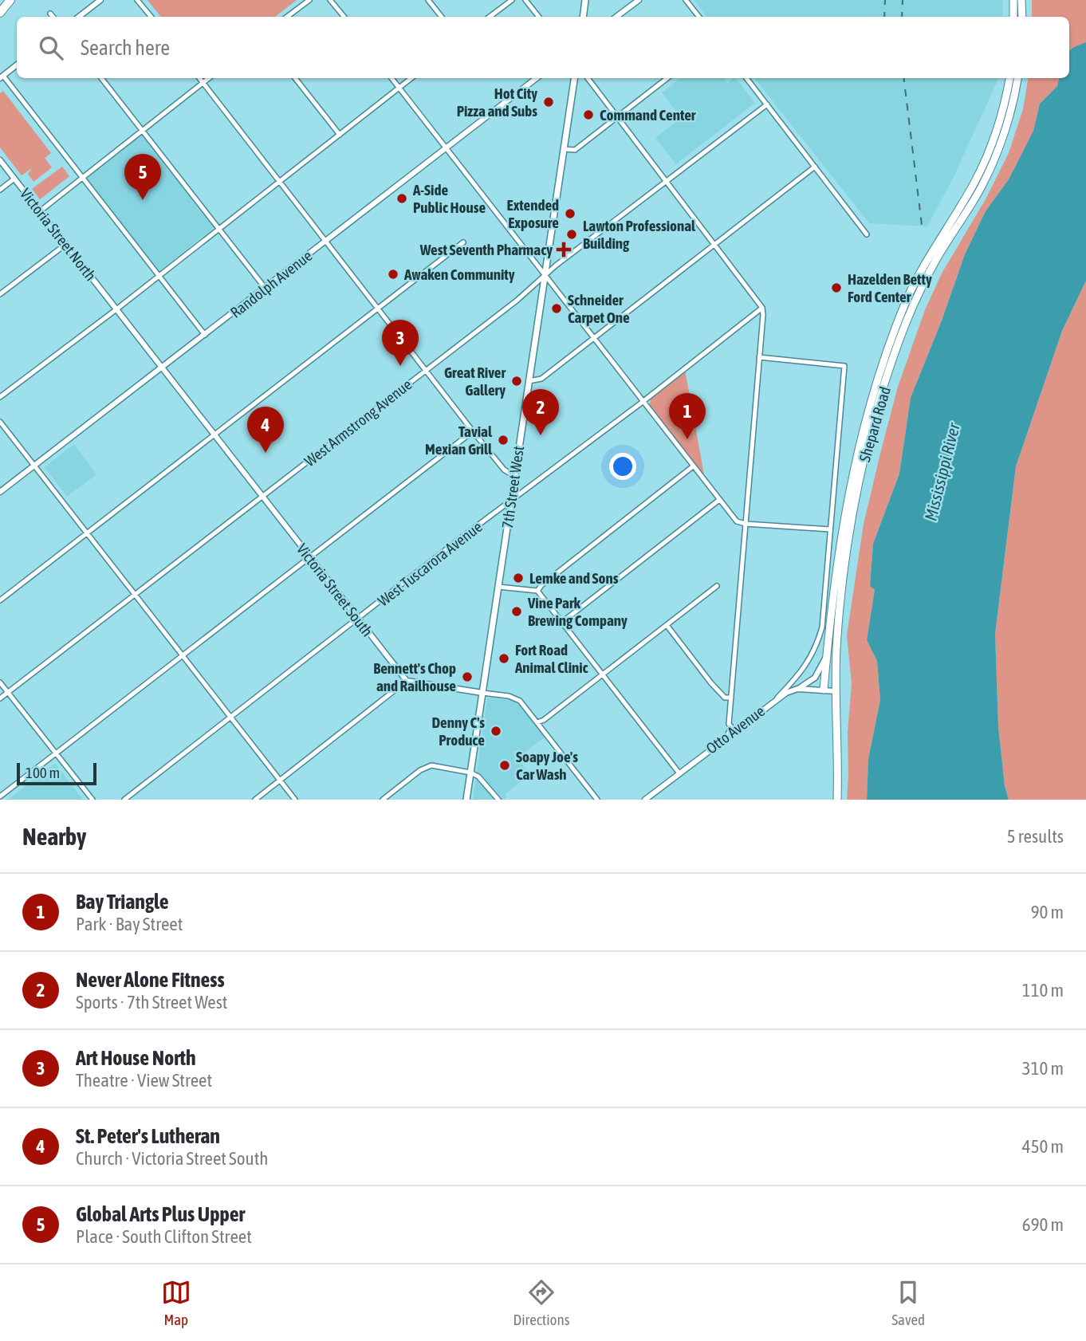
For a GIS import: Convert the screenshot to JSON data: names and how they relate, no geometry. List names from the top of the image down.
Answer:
{
  "streets": {
    "highway": ["Shepard Road"],
    "main road": ["7th Street West"],
    "street": [
      "Victoria Street North",
      "Randolph Avenue",
      "West Armstrong Avenue",
      "West Tuscarora Avenue",
      "Victoria Street South",
      "Otto Avenue"
    ]
  },
  "crossings": [
    ["Victoria Street North", "Victoria Street South"],
    ["Randolph Avenue", "Victoria Street South"],
    ["West Armstrong Avenue", "7th Street West"],
    ["West Armstrong Avenue", "Victoria Street South"],
    ["Shepard Road", "Otto Avenue"],
    ["7th Street West", "West Tuscarora Avenue"],
    ["West Tuscarora Avenue", "Victoria Street South"]
  ],
  "water": ["Mississippi River"],
  "places": {
    "other": [
      "Hot City Pizza and Subs",
      "Command Center",
      "A-Side Public House",
      "Extended Exposure",
      "Lawton Professional Building",
      "Awaken Community",
      "Hazelden Betty Ford Center",
      "Schneider Carpet One",
      "Great River Gallery",
      "Tavial Mexian Grill",
      "Lemke and Sons",
      "Vine Park Brewing Company",
      "Fort Road Animal Clinic",
      "Bennett's Chop and Railhouse",
      "Denny C's Produce",
      "Soapy Joe's Car Wash"
    ],
    "health": ["West Seventh Pharmacy"]
  },
  "scale_bar": "100 m",
  "page": {
    "search": "Search here",
    "pins": [
      "5",
      "3",
      "2",
      "1",
      "4"
    ],
    "scale": "100 m",
    "heading": ["Nearby", "5 results"],
    "list": [
      {
        "mark": "1",
        "name": "Bay Triangle",
        "note": "Park · Bay Street",
        "value": "90 m"
      },
      {
        "mark": "2",
        "name": "Never Alone Fitness",
        "note": "Sports · 7th Street West",
        "value": "110 m"
      },
      {
        "mark": "3",
        "name": "Art House North",
        "note": "Theatre · View Street",
        "value": "310 m"
      },
      {
        "mark": "4",
        "name": "St. Peter's Lutheran",
        "note": "Church · Victoria Street South",
        "value": "450 m"
      },
      {
        "mark": "5",
        "name": "Global Arts Plus Upper",
        "note": "Place · South Clifton Street",
        "value": "690 m"
      }
    ],
    "nav": ["Map", "Directions", "Saved"]
  }
}
